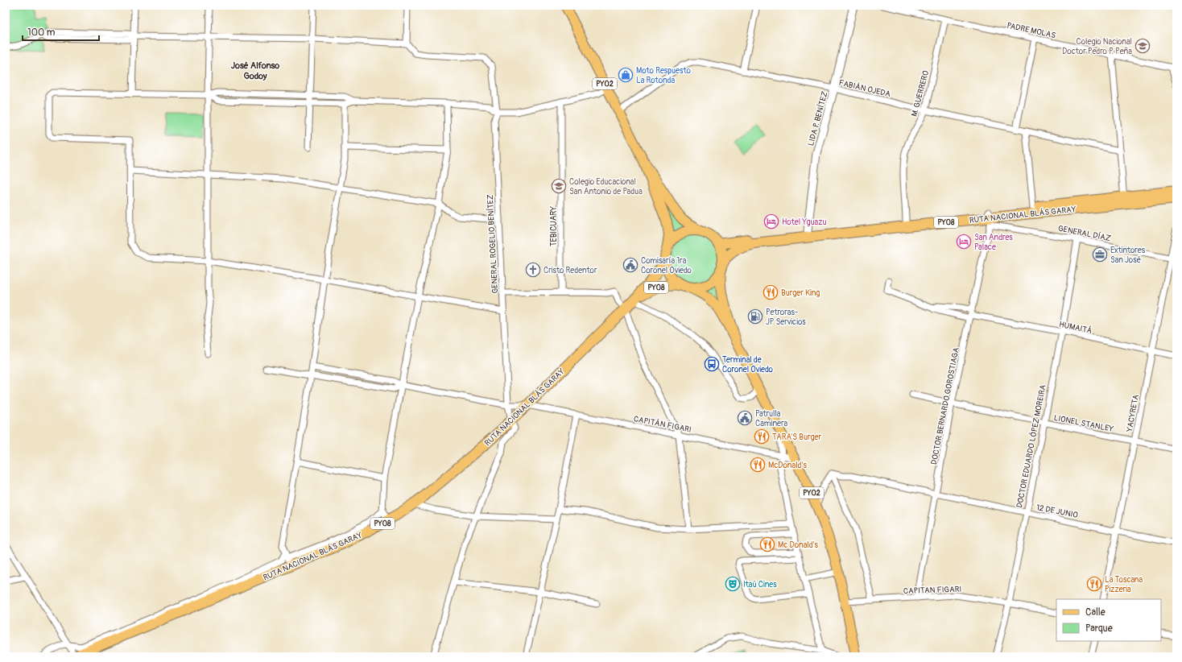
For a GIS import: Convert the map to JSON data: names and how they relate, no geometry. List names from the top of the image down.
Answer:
{
  "streets": {
    "highway": ["PY02", "RUTA NACIONAL BLÁS GARAY", "PY08"],
    "street": [
      "PADRE MOLAS",
      "FABIÁN OJEDA",
      "M. GUERRERO",
      "LIDA P. BENÍTEZ",
      "TEBICUARY",
      "GENERAL DÍAZ",
      "GENERAL ROGELIO BENÍTEZ",
      "HUMAITÁ",
      "DOCTOR BERNARDO GOROSTIAGA",
      "YACYRETA",
      "LIONEL STANLEY",
      "CAPITÁN FIGARI",
      "DOCTOR EDUARDO LÓPEZ MOREIRA",
      "12 DE JUNIO",
      "CAPITAN FIGARI"
    ]
  },
  "crossings": [
    ["PADRE MOLAS", "M. GUERRERO"],
    ["PY02", "FABIÁN OJEDA"],
    ["PY02", "RUTA NACIONAL BLÁS GARAY"],
    ["PY02", "CAPITÁN FIGARI"],
    ["PY02", "CAPITAN FIGARI"],
    ["FABIÁN OJEDA", "M. GUERRERO"],
    ["FABIÁN OJEDA", "LIDA P. BENÍTEZ"],
    ["M. GUERRERO", "RUTA NACIONAL BLÁS GARAY"],
    ["LIDA P. BENÍTEZ", "RUTA NACIONAL BLÁS GARAY"],
    ["RUTA NACIONAL BLÁS GARAY", "GENERAL DÍAZ"],
    ["RUTA NACIONAL BLÁS GARAY", "GENERAL ROGELIO BENÍTEZ"],
    ["RUTA NACIONAL BLÁS GARAY", "DOCTOR BERNARDO GOROSTIAGA"],
    ["RUTA NACIONAL BLÁS GARAY", "CAPITÁN FIGARI"],
    ["GENERAL DÍAZ", "DOCTOR BERNARDO GOROSTIAGA"],
    ["GENERAL DÍAZ", "YACYRETA"],
    ["GENERAL DÍAZ", "DOCTOR EDUARDO LÓPEZ MOREIRA"],
    ["GENERAL ROGELIO BENÍTEZ", "CAPITÁN FIGARI"],
    ["HUMAITÁ", "DOCTOR BERNARDO GOROSTIAGA"],
    ["HUMAITÁ", "YACYRETA"],
    ["HUMAITÁ", "DOCTOR EDUARDO LÓPEZ MOREIRA"],
    ["DOCTOR BERNARDO GOROSTIAGA", "LIONEL STANLEY"],
    ["DOCTOR BERNARDO GOROSTIAGA", "12 DE JUNIO"],
    ["DOCTOR BERNARDO GOROSTIAGA", "CAPITAN FIGARI"],
    ["YACYRETA", "LIONEL STANLEY"],
    ["YACYRETA", "12 DE JUNIO"],
    ["LIONEL STANLEY", "DOCTOR EDUARDO LÓPEZ MOREIRA"],
    ["DOCTOR EDUARDO LÓPEZ MOREIRA", "12 DE JUNIO"],
    ["DOCTOR EDUARDO LÓPEZ MOREIRA", "CAPITAN FIGARI"]
  ],
  "districts": ["José Alfonso Godoy"],
  "places": {
    "school or university": ["Colegio Nacional Doctor Pedro P. Peña", "Colegio Educacional San Antonio de Padua"],
    "shop": ["Moto Respuesto La Rotonda"],
    "hotel": ["Hotel Yguazu", "San Andres Palace"],
    "office": ["Extintores San José"],
    "public building": ["Comisaría 1ra Coronel Oviedo", "Patrulla Caminera"],
    "church": ["Cristo Redentor"],
    "restaurant": [
      "Burger King",
      "TARA'S Burger",
      "McDonald's",
      "Mc Donald's",
      "La Toscana Pizzeria"
    ],
    "fuel station": ["Petroras- JP Servicios"],
    "bus stop": ["Terminal de Coronel Oviedo"],
    "theatre": ["Itaú Cines"]
  },
  "legend": ["Calle", "Parque"],
  "scale_bar": "100 m"
}
